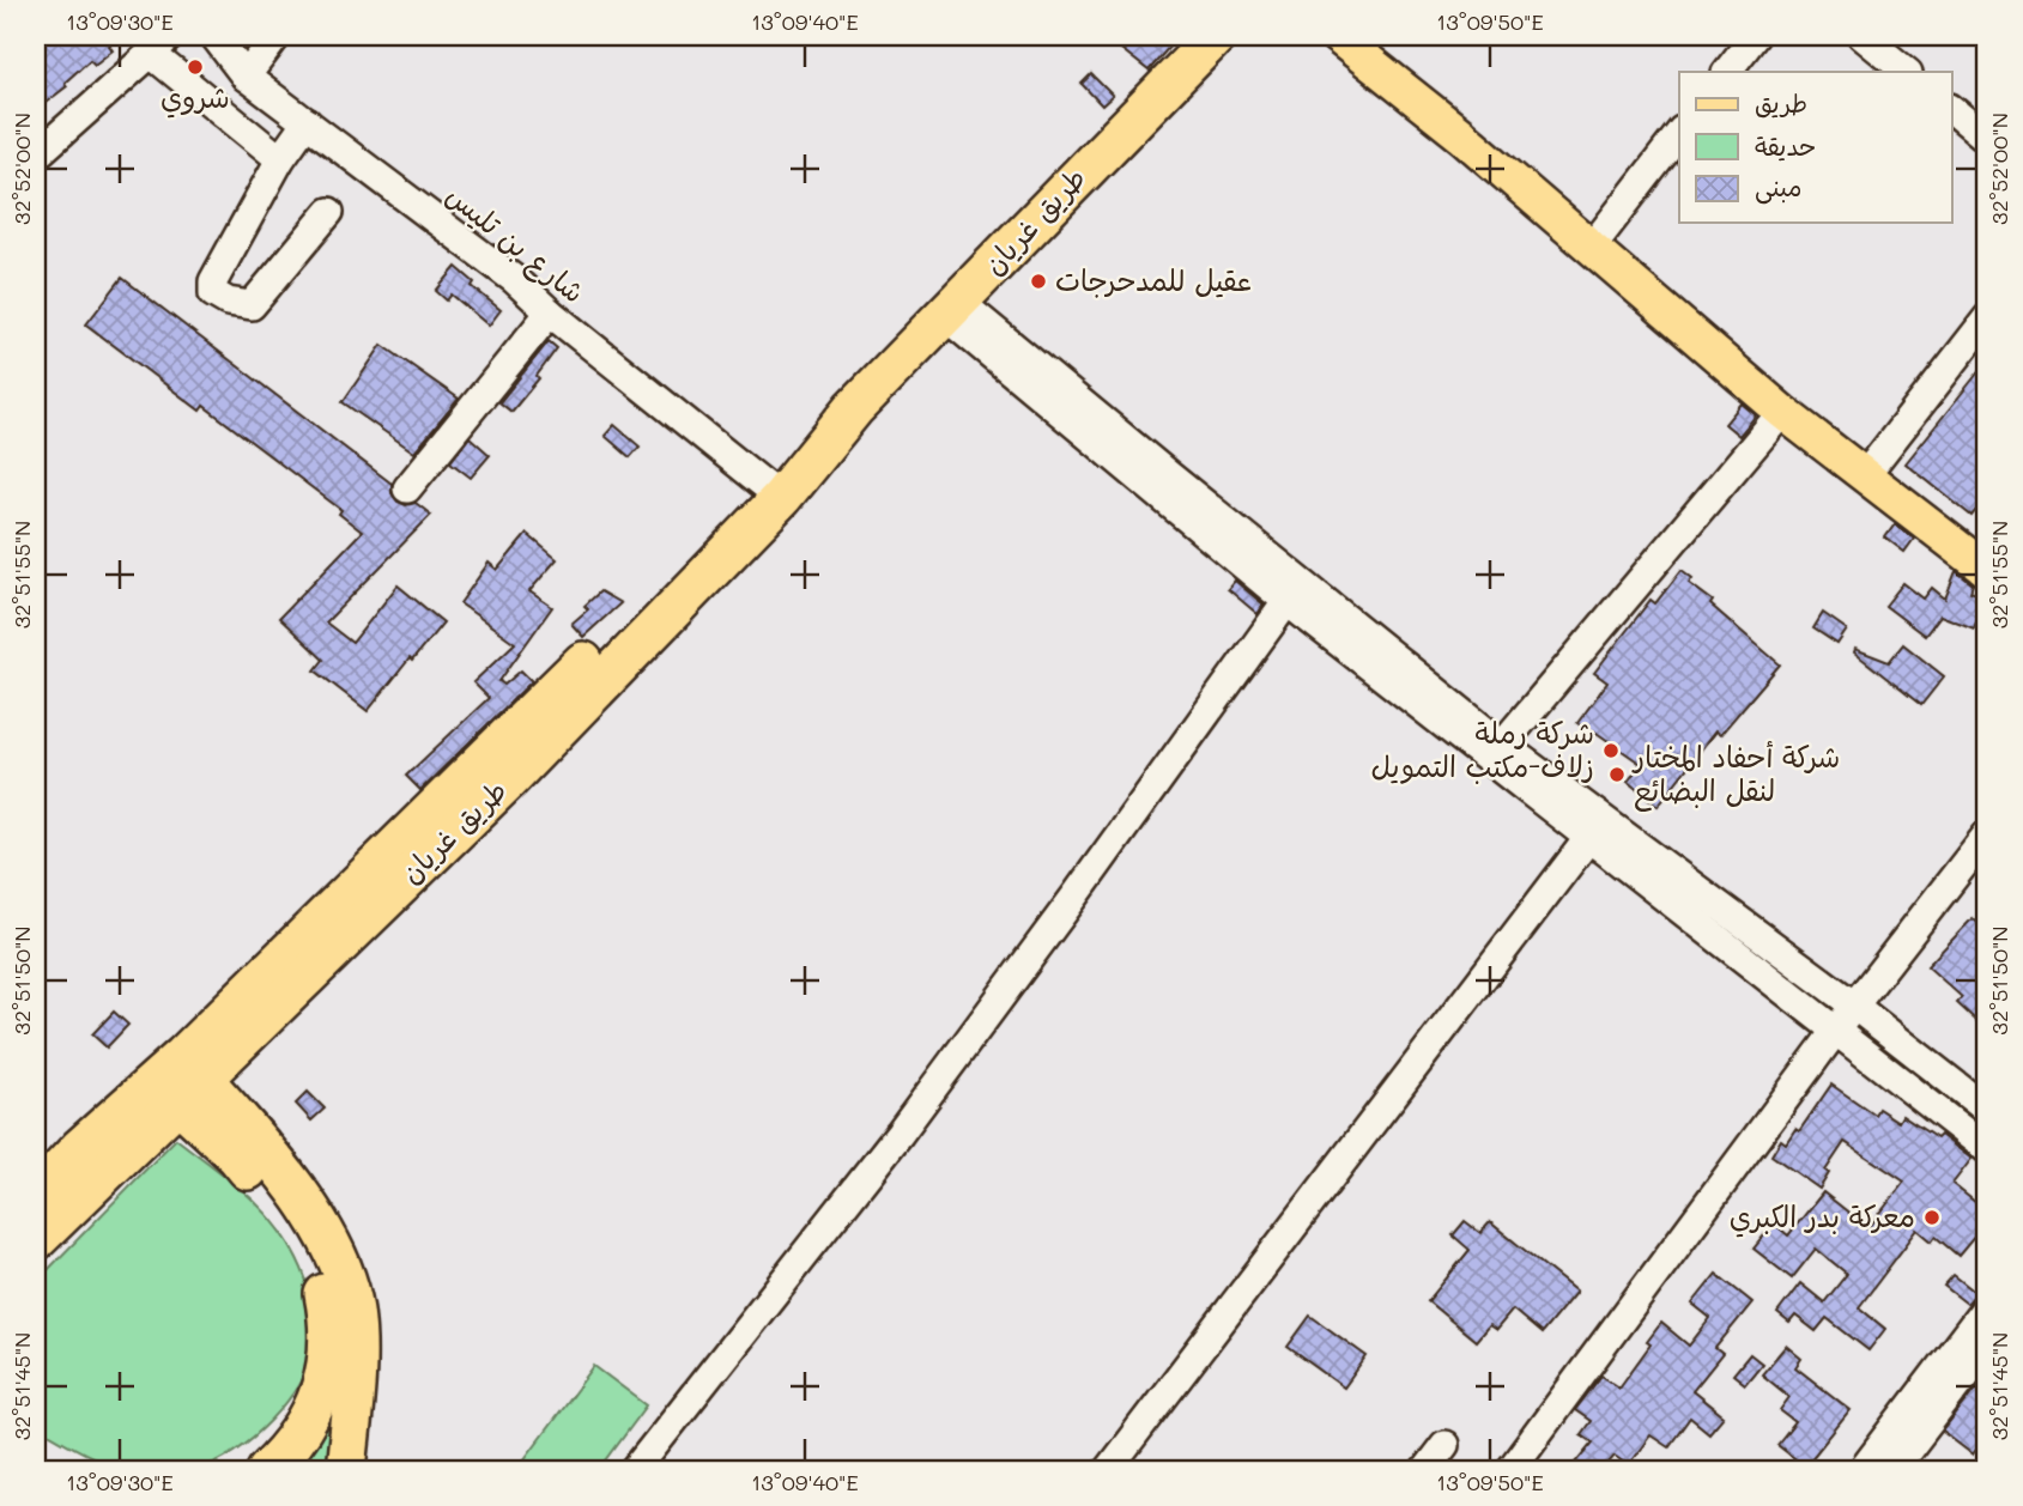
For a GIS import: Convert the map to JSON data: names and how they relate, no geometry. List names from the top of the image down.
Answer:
{
  "streets": {
    "highway": ["طريق غريان"],
    "street": ["شارع بن تليس"]
  },
  "crossings": [
    ["طريق غريان", "شارع بن تليس"]
  ],
  "places": [
    "شروي",
    "عقيل للمدحرجات",
    "شركة رملة زلاف-مكتب التمويل",
    "شركة أحفاد المختار لنقل البضائع",
    "معركة بدر الكبري"
  ],
  "legend": ["طريق", "حديقة", "مبنى"],
  "coordinates": [
    "13°09'30\"E",
    "13°09'40\"E",
    "13°09'50\"E",
    "32°52'00\"N",
    "32°51'55\"N",
    "32°51'50\"N",
    "32°51'45\"N"
  ]
}
